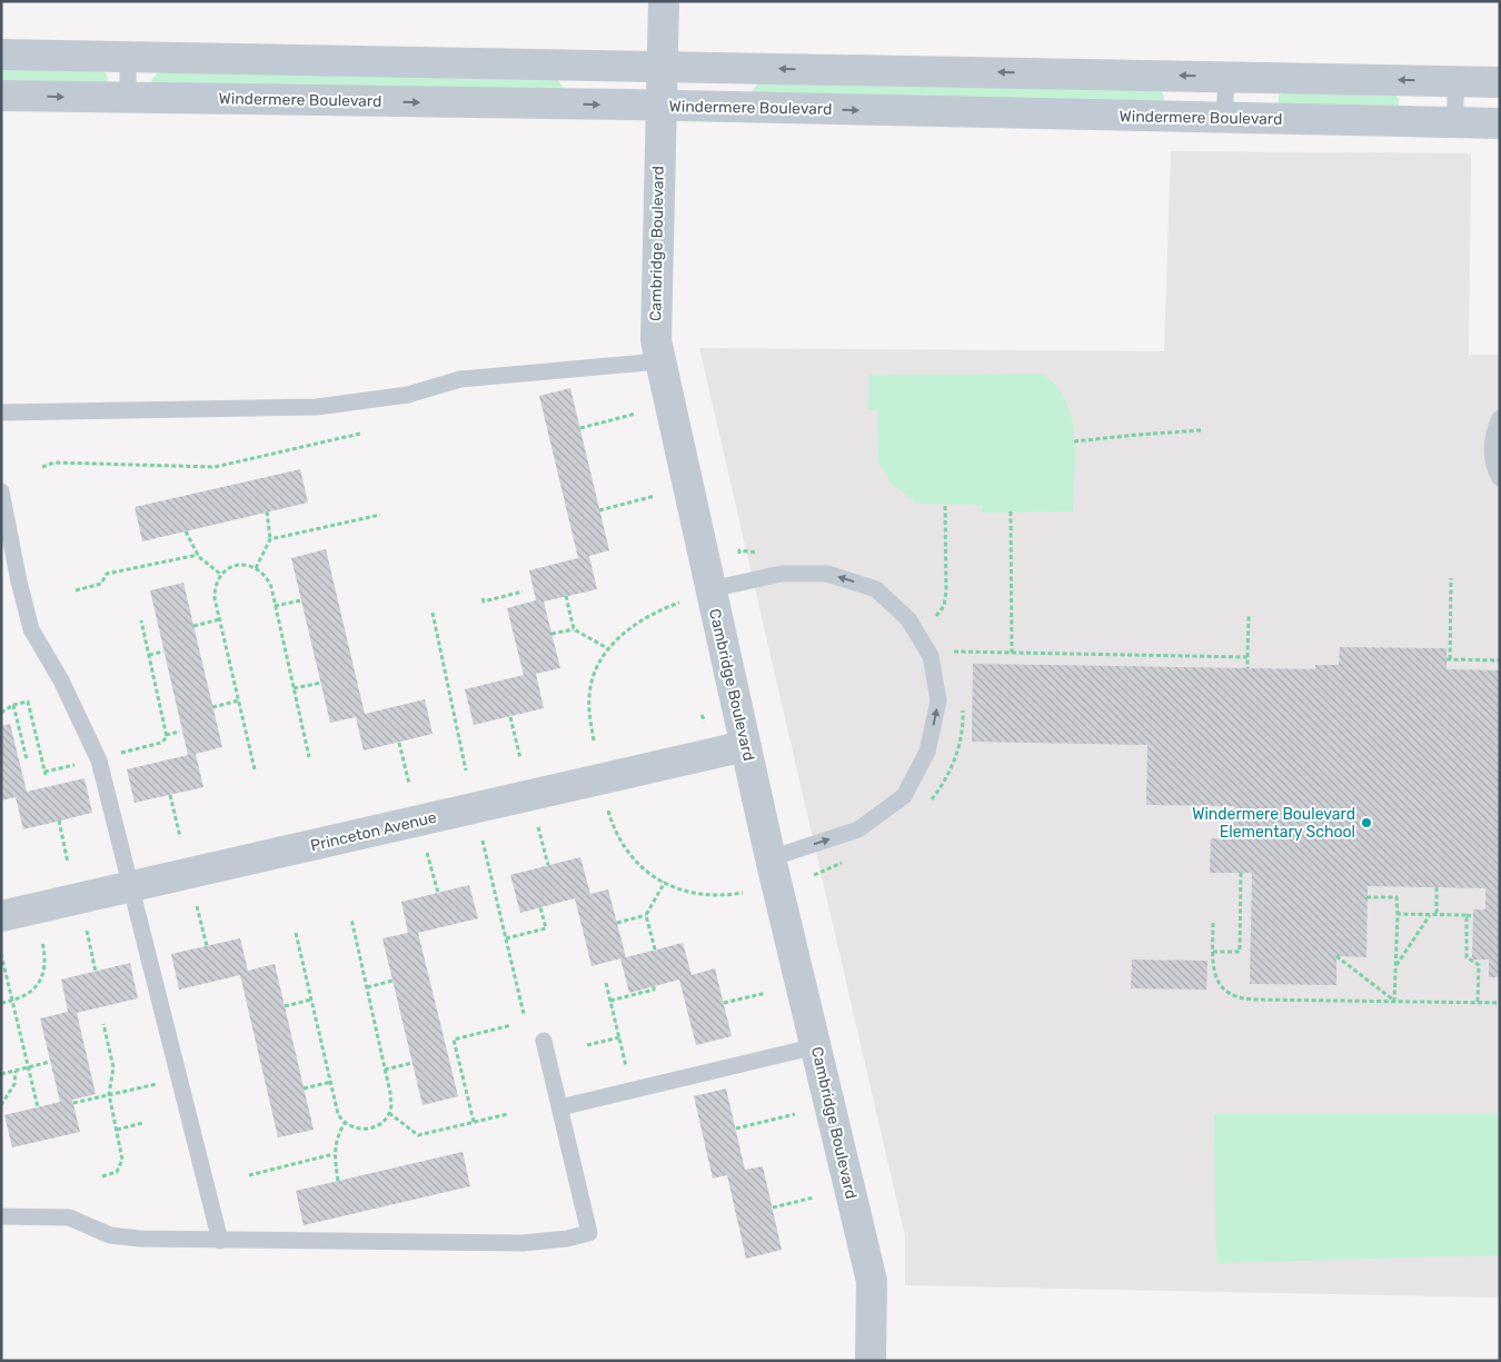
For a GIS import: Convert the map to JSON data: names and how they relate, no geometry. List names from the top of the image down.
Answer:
{
  "streets": {
    "street": ["Windermere Boulevard", "Cambridge Boulevard", "Princeton Avenue"]
  },
  "crossings": [
    ["Windermere Boulevard", "Cambridge Boulevard"],
    ["Cambridge Boulevard", "Princeton Avenue"]
  ],
  "places": ["Windermere Boulevard Elementary School"]
}
